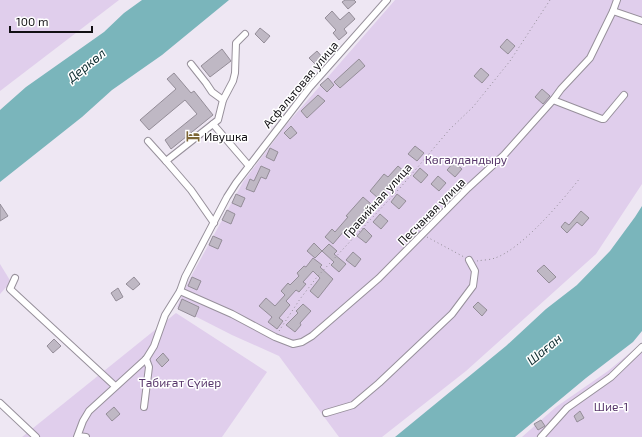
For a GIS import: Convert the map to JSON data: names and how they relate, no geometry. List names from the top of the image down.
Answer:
{
  "streets": {
    "street": ["Асфальтовая улица", "Песчаная улица"],
    "path": ["Гравийная улица"]
  },
  "crossings": [
    ["Асфальтовая улица", "Песчаная улица"],
    ["Гравийная улица", "Песчаная улица"]
  ],
  "water": ["Деркөл", "Шаған"],
  "parks": ["Көгалдандыру", "Табиғат Сүйер", "Шие-1"],
  "places": {
    "hotel": ["Ивушка"]
  },
  "scale_bar": "100 m"
}
